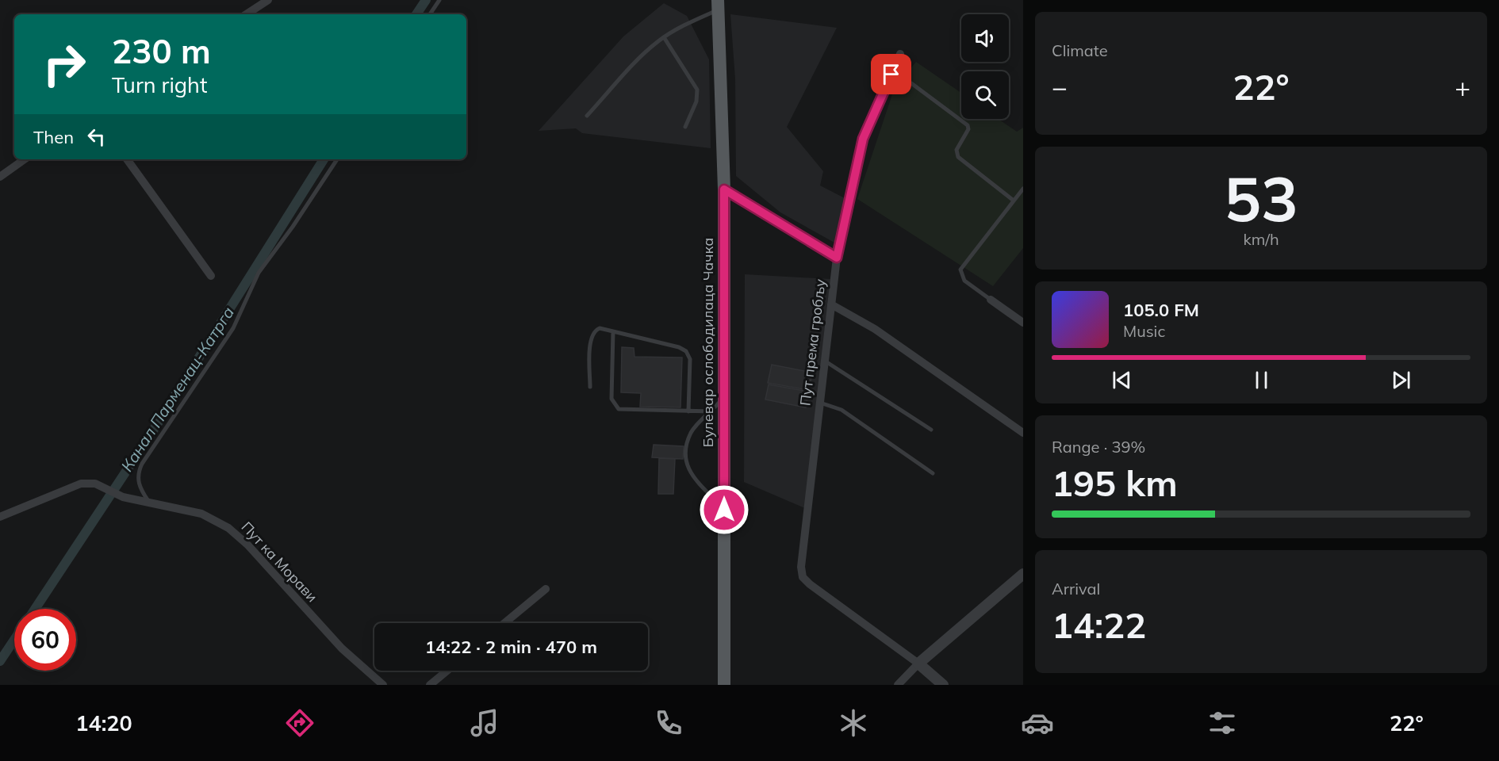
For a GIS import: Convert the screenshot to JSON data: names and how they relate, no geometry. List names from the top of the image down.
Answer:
{
  "streets": {
    "main road": ["Булевар ослободилаца Чачка"],
    "street": ["Пут према гробљу", "Пут ка Морави"]
  },
  "water": ["Канал Парменац-Катрга"],
  "page": {
    "tile": [
      "Climate",
      ["53", "km/h"],
      ["Range · 39%", "195 km"],
      ["Arrival", "14:22"]
    ],
    "turn": ["230 m", "Turn right"],
    "heat": ["−", "22°", "+"],
    "then": "Then",
    "song": ["105.0 FM", "Music"],
    "limit": "60",
    "trip": "14:22 · 2 min · 470 m",
    "tabs": ["14:20", "22°"]
  }
}
